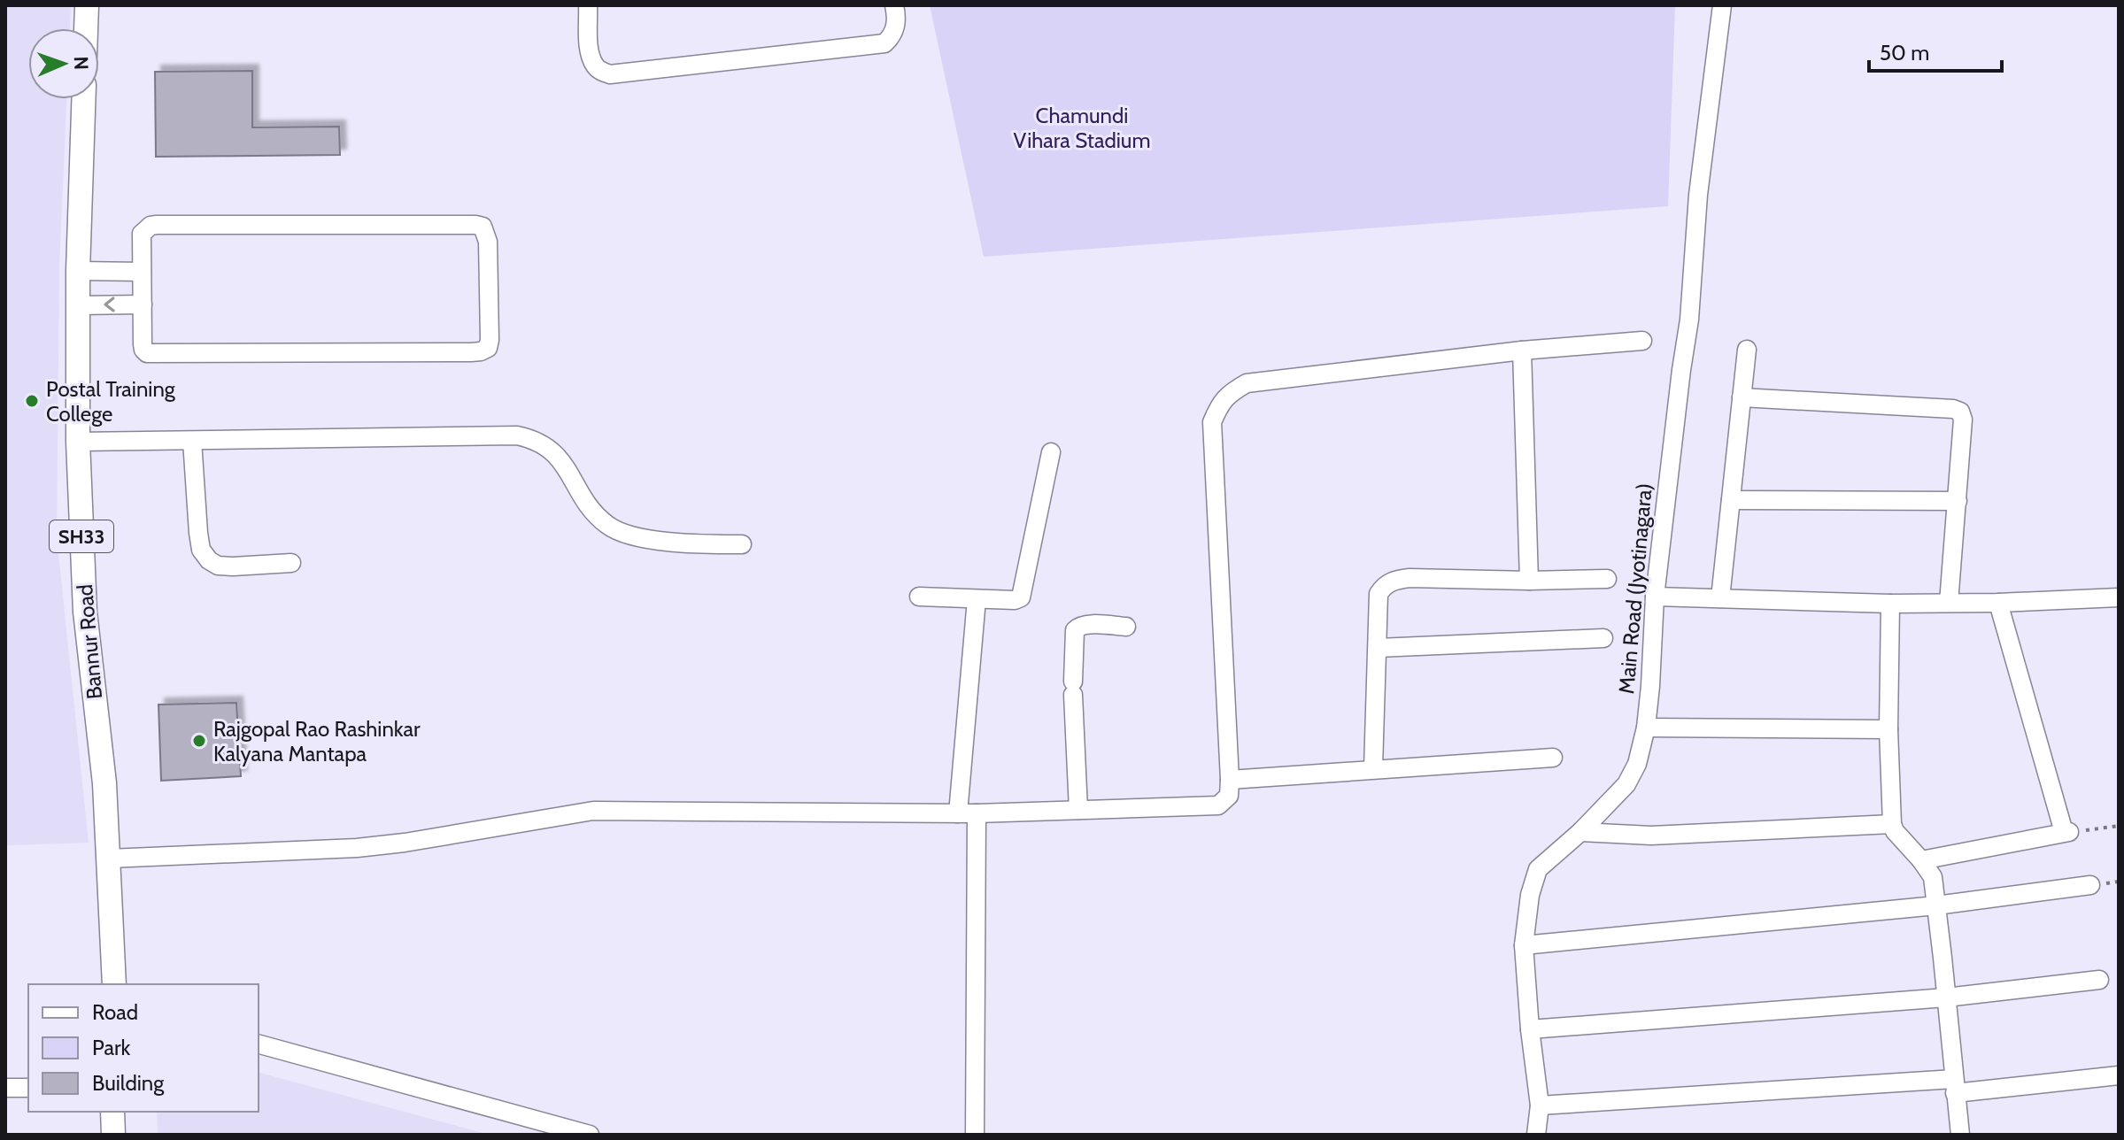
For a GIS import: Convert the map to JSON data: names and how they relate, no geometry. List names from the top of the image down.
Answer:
{
  "streets": {
    "main road": ["SH33", "Bannur Road"],
    "street": ["Main Road (Jyotinagara)"]
  },
  "parks": ["Chamundi Vihara Stadium"],
  "places": ["Postal Training College", "Rajgopal Rao Rashinkar Kalyana Mantapa"],
  "legend": ["Road", "Park", "Building"],
  "scale_bar": "50 m",
  "north": "right"
}
